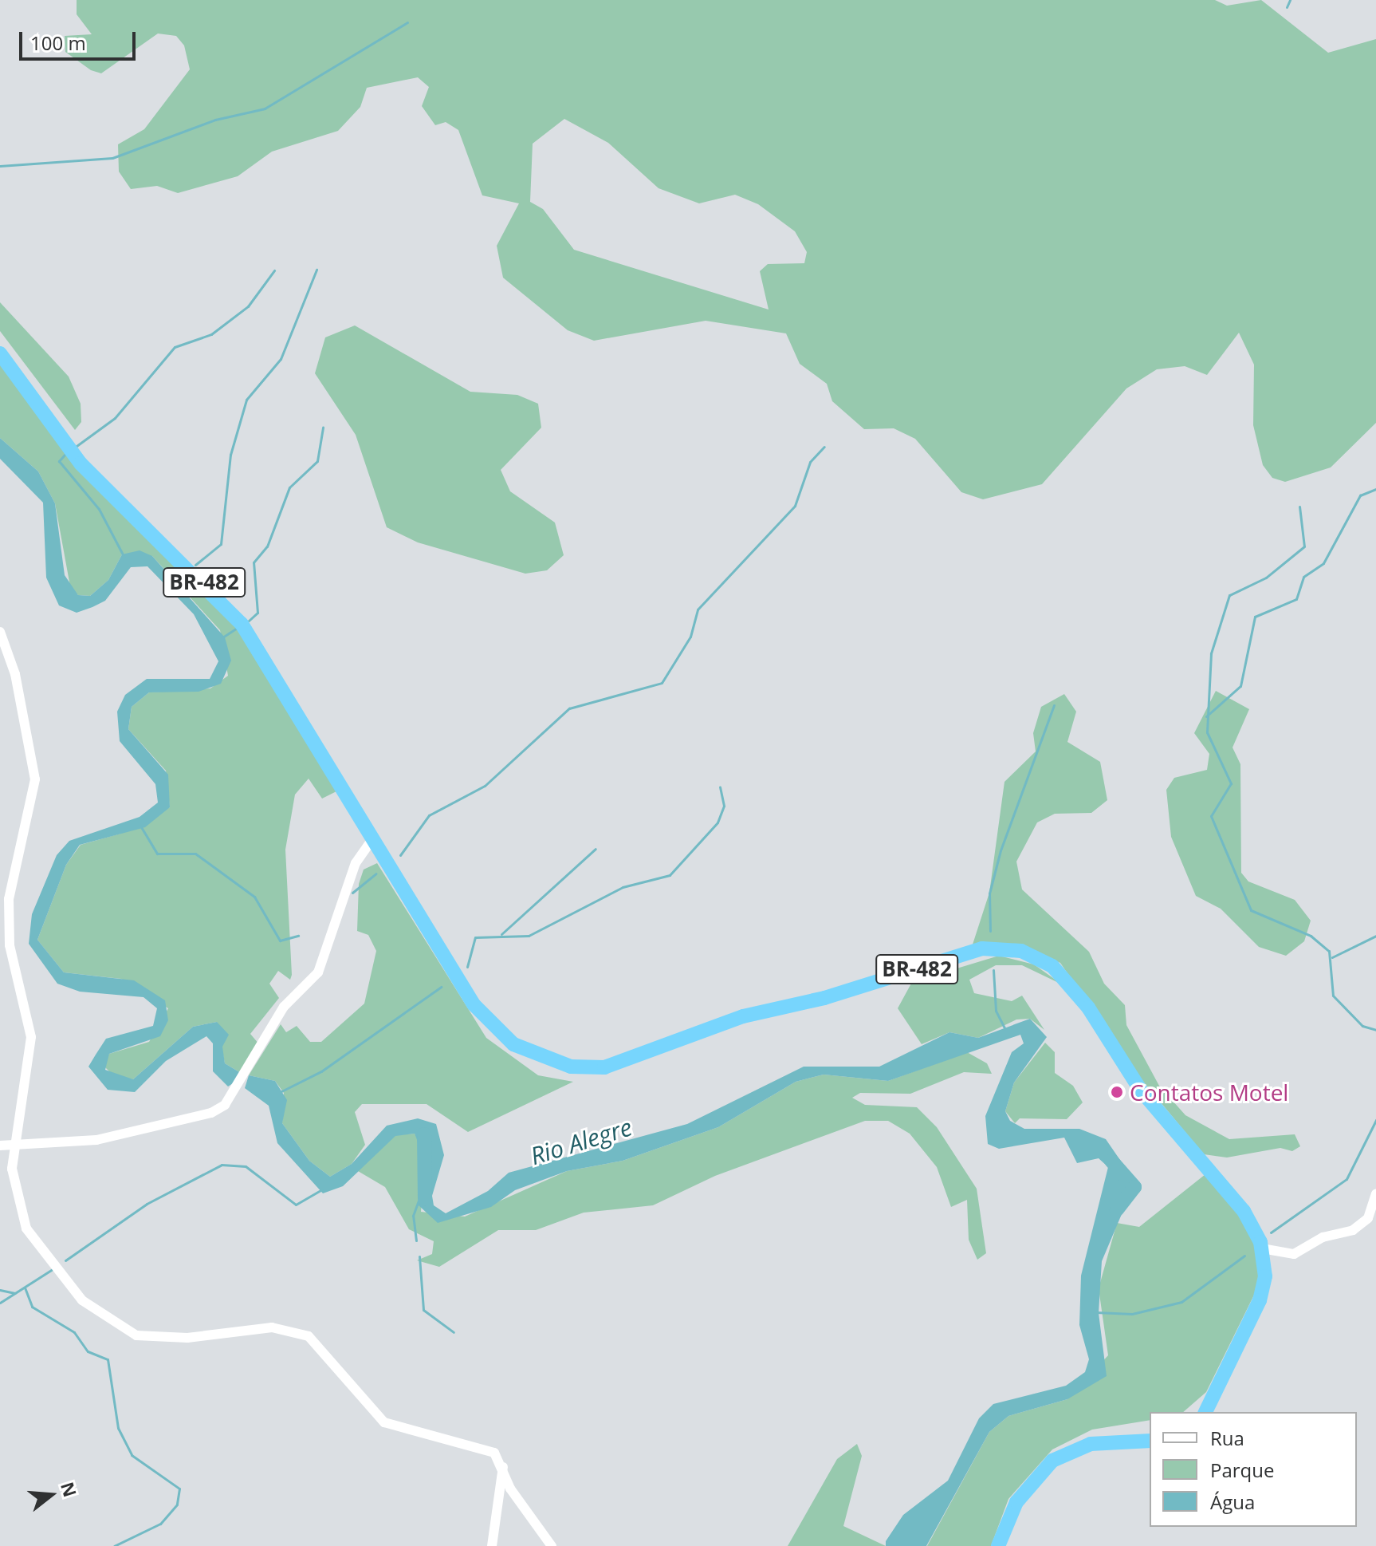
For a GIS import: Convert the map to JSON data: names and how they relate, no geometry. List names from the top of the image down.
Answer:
{
  "streets": {
    "highway": ["BR-482"]
  },
  "water": ["Rio Alegre"],
  "places": ["Contatos Motel"],
  "legend": ["Rua", "Parque", "Água"],
  "scale_bar": "100 m",
  "north": "right"
}
